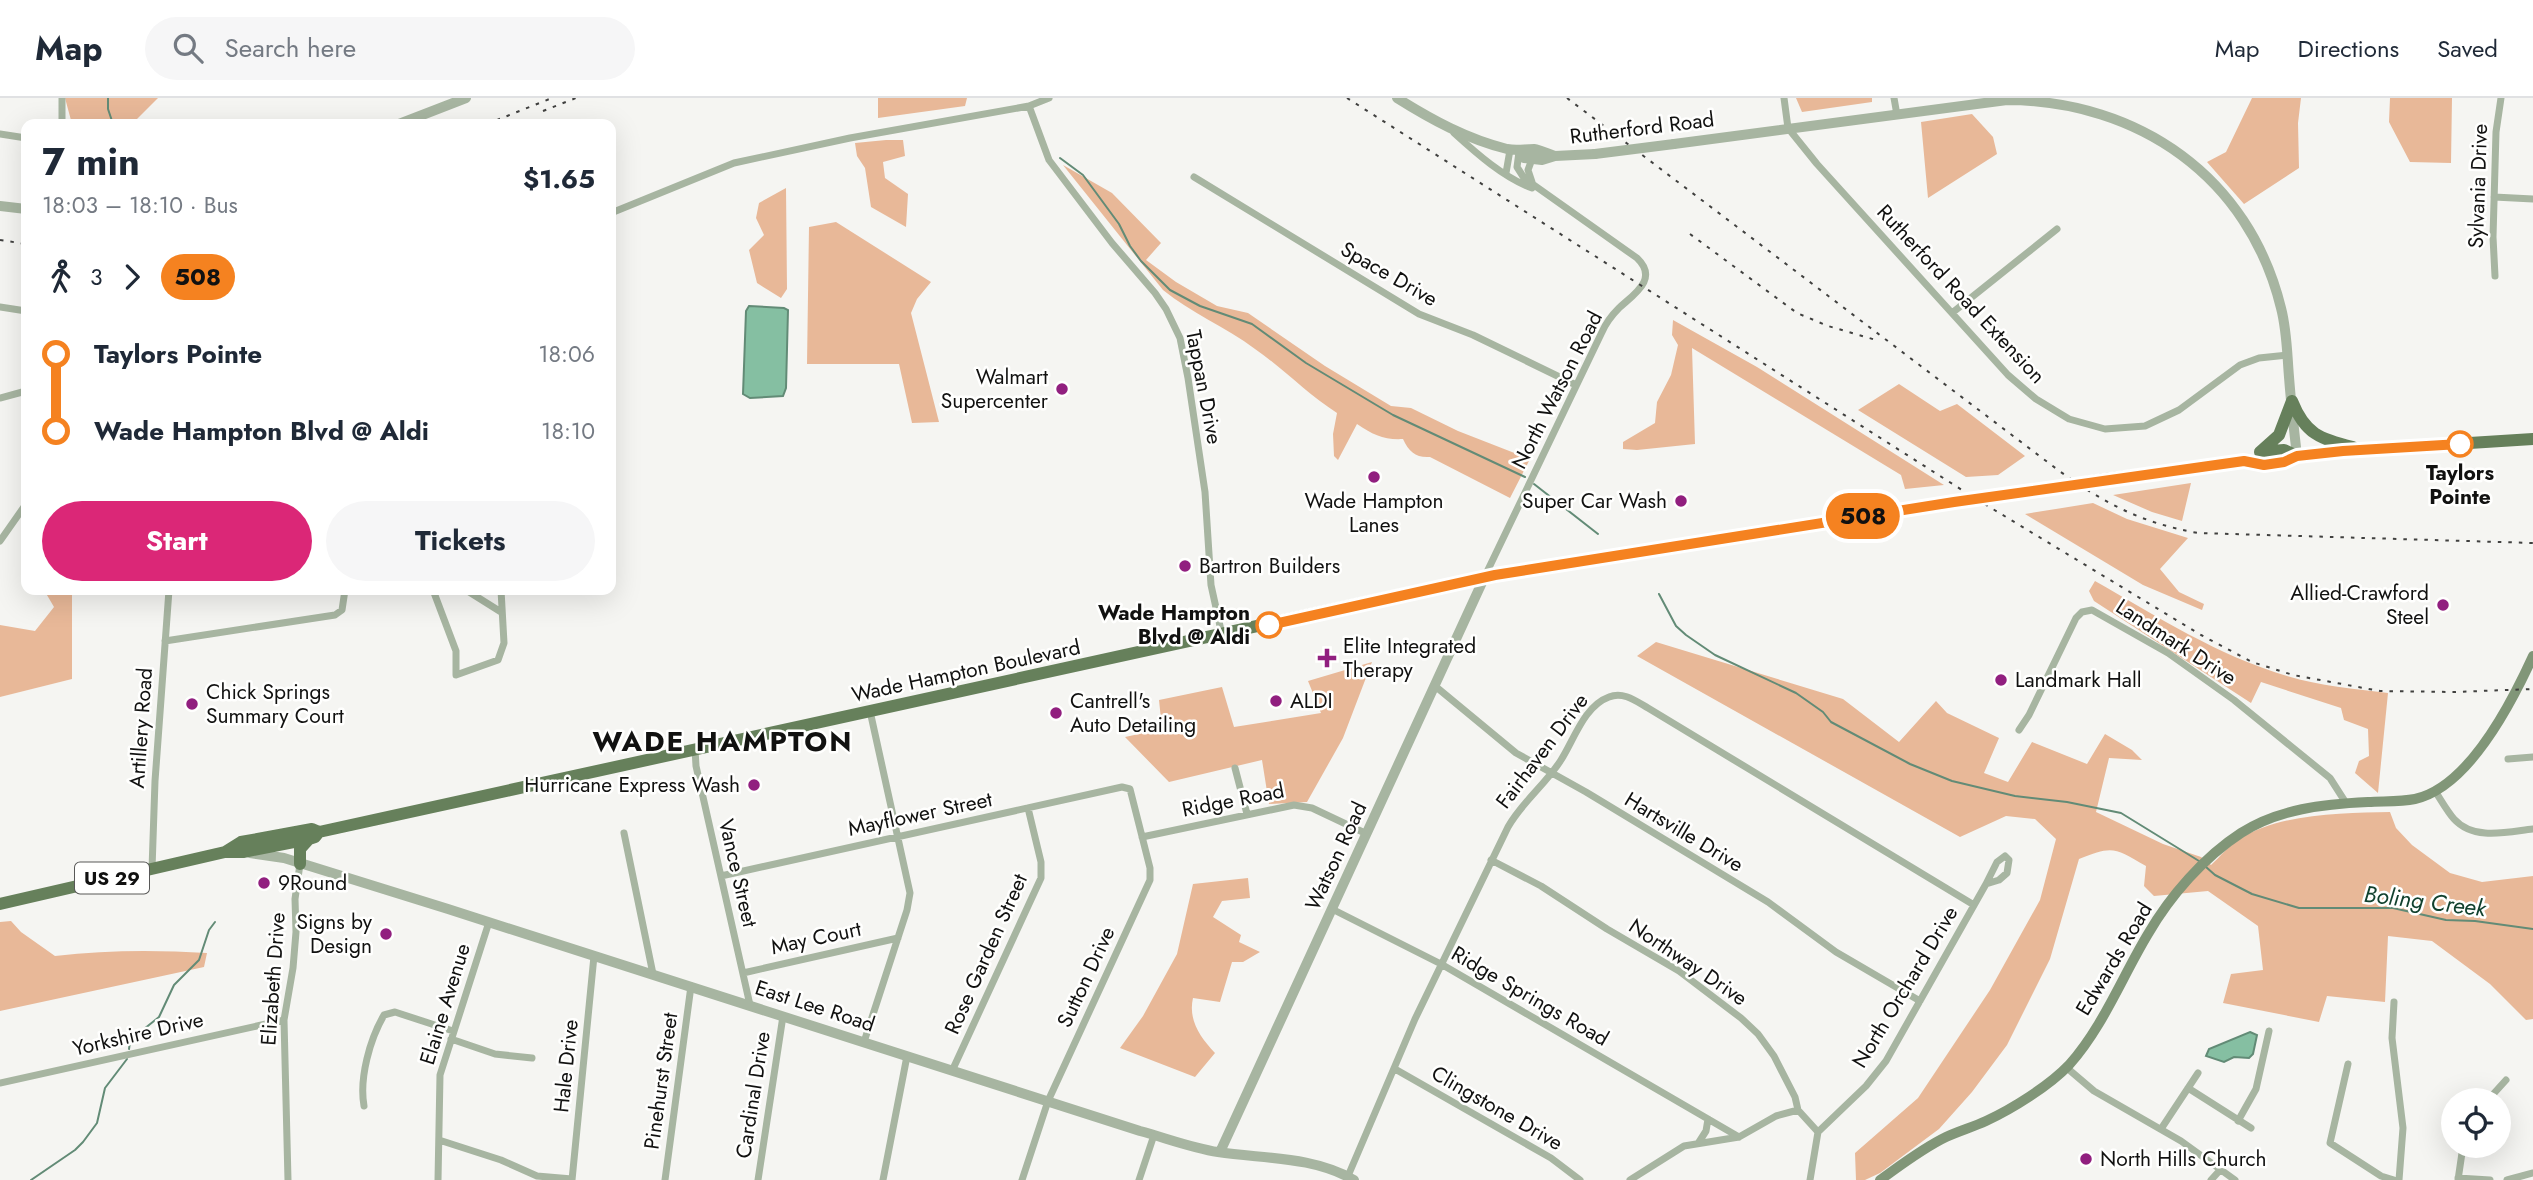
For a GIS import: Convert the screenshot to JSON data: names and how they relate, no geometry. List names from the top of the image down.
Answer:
{
  "streets": {
    "main road": ["Wade Hampton Boulevard", "US 29", "Edwards Road"],
    "street": [
      "Rutherford Road",
      "Sylvania Drive",
      "Space Drive",
      "Rutherford Road Extension",
      "Tappan Drive",
      "North Watson Road",
      "Landmark Drive",
      "Artillery Road",
      "Fairhaven Drive",
      "Ridge Road",
      "Mayflower Street",
      "Hartsville Drive",
      "Watson Road",
      "Vance Street",
      "May Court",
      "Rose Garden Street",
      "Northway Drive",
      "Sutton Drive",
      "Elizabeth Drive",
      "North Orchard Drive",
      "Ridge Springs Road",
      "Elaine Avenue",
      "East Lee Road",
      "Yorkshire Drive",
      "Hale Drive",
      "Pinehurst Street",
      "Cardinal Drive",
      "Clingstone Drive"
    ]
  },
  "crossings": [
    ["Rutherford Road", "Rutherford Road Extension"],
    ["Rutherford Road", "North Watson Road"],
    ["Rutherford Road", "Wade Hampton Boulevard"],
    ["Space Drive", "North Watson Road"],
    ["Tappan Drive", "Wade Hampton Boulevard"],
    ["North Watson Road", "Wade Hampton Boulevard"],
    ["North Watson Road", "Watson Road"],
    ["Landmark Drive", "Edwards Road"],
    ["Wade Hampton Boulevard", "Artillery Road"],
    ["Wade Hampton Boulevard", "Watson Road"],
    ["Wade Hampton Boulevard", "Vance Street"],
    ["Wade Hampton Boulevard", "East Lee Road"],
    ["Fairhaven Drive", "Hartsville Drive"],
    ["Fairhaven Drive", "Northway Drive"],
    ["Fairhaven Drive", "North Orchard Drive"],
    ["Fairhaven Drive", "Ridge Springs Road"],
    ["Fairhaven Drive", "East Lee Road"],
    ["Fairhaven Drive", "Clingstone Drive"],
    ["Ridge Road", "Watson Road"],
    ["Ridge Road", "Sutton Drive"],
    ["Mayflower Street", "Vance Street"],
    ["Mayflower Street", "Rose Garden Street"],
    ["Mayflower Street", "Sutton Drive"],
    ["Hartsville Drive", "Watson Road"],
    ["Hartsville Drive", "North Orchard Drive"],
    ["Watson Road", "Ridge Springs Road"],
    ["Watson Road", "East Lee Road"],
    ["Vance Street", "May Court"],
    ["Vance Street", "East Lee Road"],
    ["Rose Garden Street", "East Lee Road"],
    ["Northway Drive", "North Orchard Drive"],
    ["Sutton Drive", "East Lee Road"],
    ["Elizabeth Drive", "East Lee Road"],
    ["Elizabeth Drive", "Yorkshire Drive"],
    ["Elaine Avenue", "East Lee Road"],
    ["East Lee Road", "Hale Drive"],
    ["East Lee Road", "Pinehurst Street"],
    ["East Lee Road", "Cardinal Drive"]
  ],
  "districts": ["WADE HAMPTON"],
  "water": ["Boling Creek"],
  "places": {
    "other": [
      "Walmart Supercenter",
      "Taylors Pointe",
      "Wade Hampton Lanes",
      "Super Car Wash",
      "Bartron Builders",
      "Allied-Crawford Steel",
      "Wade Hampton Blvd @ Aldi",
      "Landmark Hall",
      "ALDI",
      "Chick Springs Summary Court",
      "Cantrell's Auto Detailing",
      "Hurricane Express Wash",
      "9Round",
      "Signs by Design",
      "North Hills Church"
    ],
    "health": ["Elite Integrated Therapy"]
  },
  "lines": ["bus line 508"],
  "page": {
    "header": "Map",
    "search": "Search here",
    "nav": ["Map", "Directions", "Saved"],
    "on_map": "508",
    "heading": ["7 min", "18:03 – 18:10 · Bus", "$1.65"],
    "legs": ["3", "508"],
    "list": [
      {
        "name": "Taylors Pointe",
        "value": "18:06"
      },
      {
        "name": "Wade Hampton Blvd @ Aldi",
        "value": "18:10"
      }
    ],
    "buttons": ["Start", "Tickets"]
  }
}
